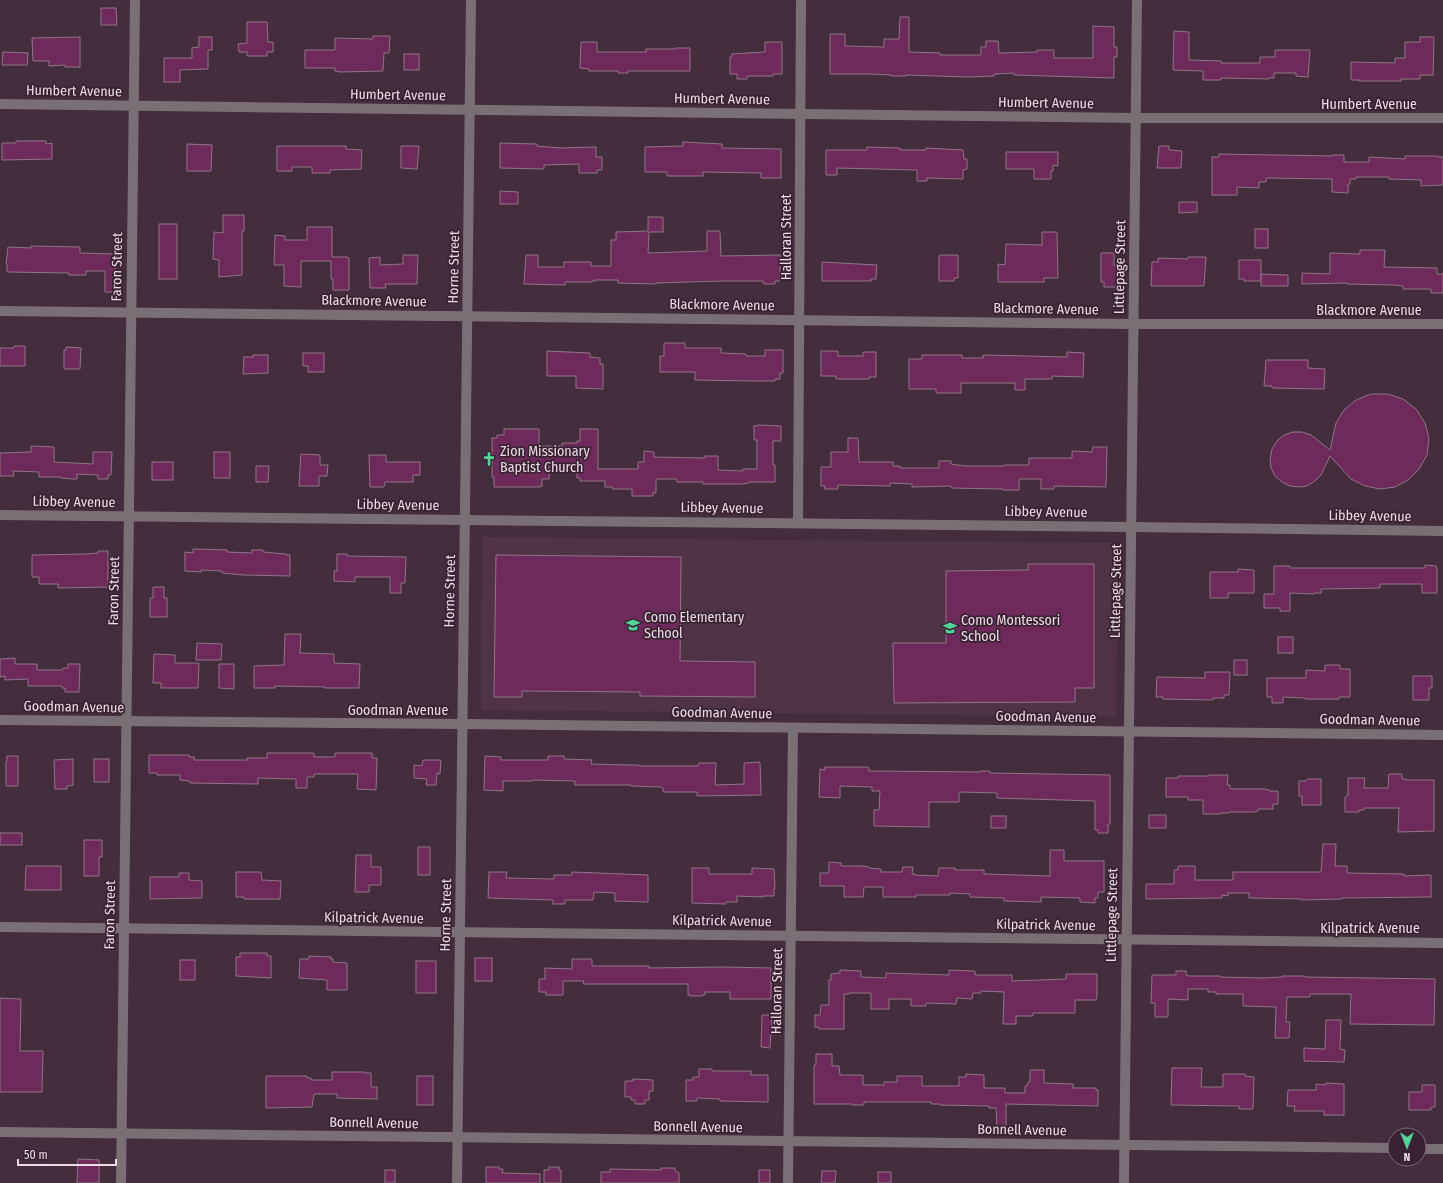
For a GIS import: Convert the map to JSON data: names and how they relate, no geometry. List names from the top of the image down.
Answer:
{
  "streets": {
    "street": [
      "Humbert Avenue",
      "Halloran Street",
      "Faron Street",
      "Horne Street",
      "Littlepage Street",
      "Blackmore Avenue",
      "Libbey Avenue",
      "Goodman Avenue",
      "Kilpatrick Avenue",
      "Bonnell Avenue"
    ]
  },
  "crossings": [
    ["Humbert Avenue", "Halloran Street"],
    ["Humbert Avenue", "Faron Street"],
    ["Humbert Avenue", "Horne Street"],
    ["Humbert Avenue", "Littlepage Street"],
    ["Halloran Street", "Blackmore Avenue"],
    ["Halloran Street", "Libbey Avenue"],
    ["Halloran Street", "Goodman Avenue"],
    ["Halloran Street", "Kilpatrick Avenue"],
    ["Halloran Street", "Bonnell Avenue"],
    ["Faron Street", "Blackmore Avenue"],
    ["Faron Street", "Libbey Avenue"],
    ["Faron Street", "Goodman Avenue"],
    ["Faron Street", "Kilpatrick Avenue"],
    ["Faron Street", "Bonnell Avenue"],
    ["Horne Street", "Blackmore Avenue"],
    ["Horne Street", "Libbey Avenue"],
    ["Horne Street", "Goodman Avenue"],
    ["Horne Street", "Kilpatrick Avenue"],
    ["Horne Street", "Bonnell Avenue"],
    ["Littlepage Street", "Blackmore Avenue"],
    ["Littlepage Street", "Libbey Avenue"],
    ["Littlepage Street", "Goodman Avenue"],
    ["Littlepage Street", "Kilpatrick Avenue"],
    ["Littlepage Street", "Bonnell Avenue"]
  ],
  "places": {
    "church": ["Zion Missionary Baptist Church"],
    "school or university": ["Como Elementary School", "Como Montessori School"]
  },
  "scale_bar": "50 m",
  "north": "bottom"
}
